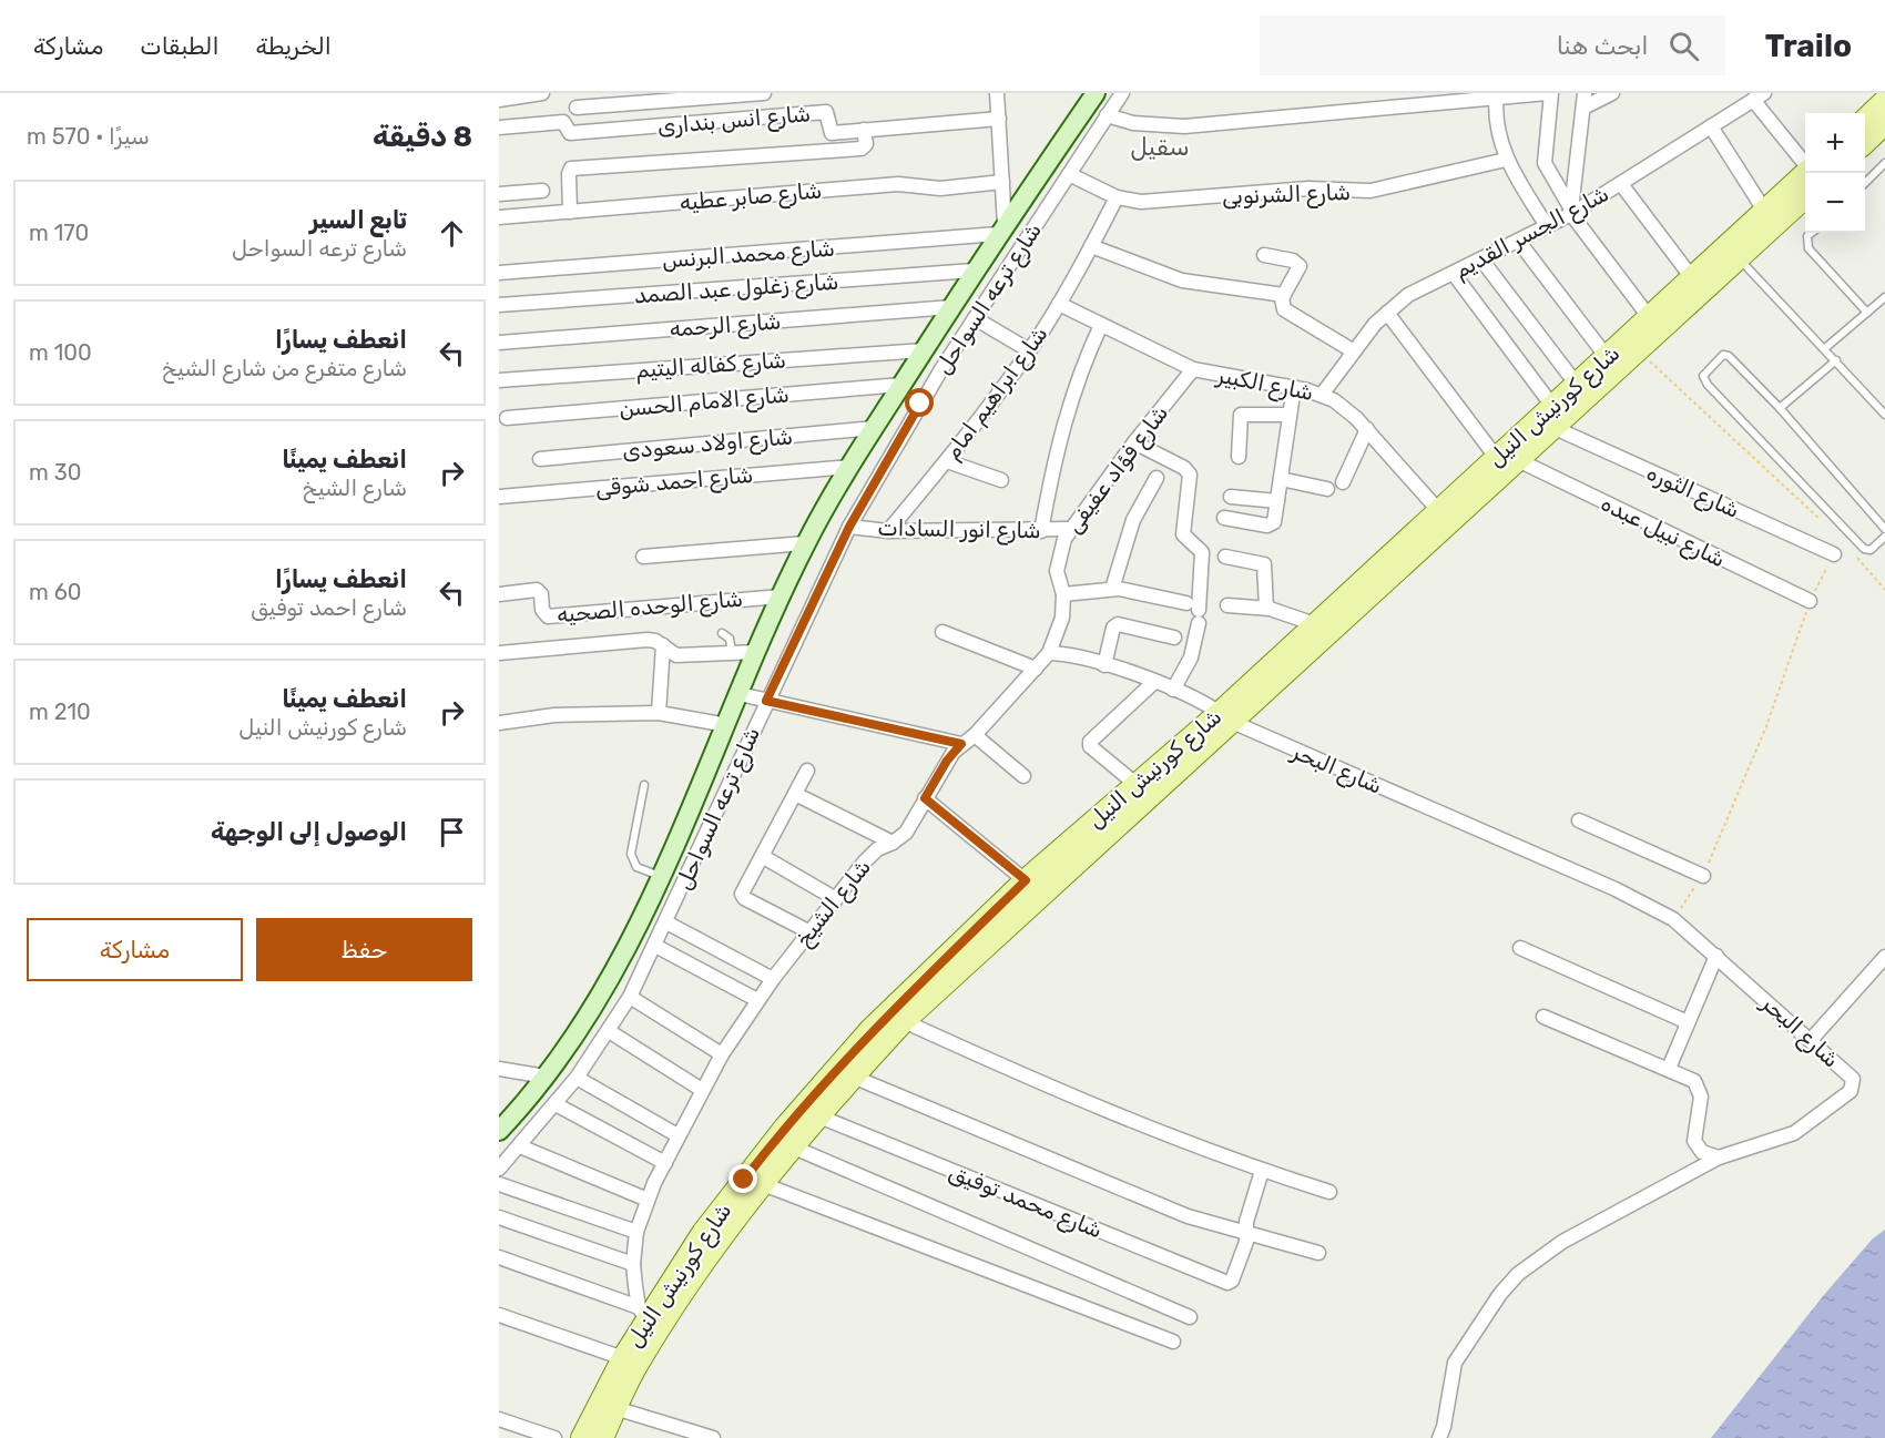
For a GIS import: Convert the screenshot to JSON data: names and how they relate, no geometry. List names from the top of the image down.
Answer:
{
  "streets": {
    "main road": ["شارع ترعه السواحل", "شارع كورنيش النيل"],
    "street": [
      "شارع انس بندارى",
      "شارع الشرنوبى",
      "شارع صابر عطيه",
      "شارع الجسر القديم",
      "شارع محمد البرنس",
      "شارع زغلول عبد الصمد",
      "شارع الرحمه",
      "شارع كفاله اليتيم",
      "شارع الكبير",
      "شارع ابراهيم امام",
      "شارع الامام الحسن",
      "شارع اولاد سعودى",
      "شارع فؤاد عفيفى",
      "شارع احمد شوقى",
      "شارع الثوره",
      "شارع انور السادات",
      "شارع نبيل عبده",
      "شارع الوحده الصحيه",
      "شارع البحر",
      "شارع الشيخ",
      "شارع محمد توفيق"
    ]
  },
  "crossings": [
    ["شارع الشرنوبى", "شارع ترعه السواحل"],
    ["شارع الشرنوبى", "شارع ابراهيم امام"],
    ["شارع الجسر القديم", "شارع الكبير"],
    ["شارع محمد البرنس", "شارع ترعه السواحل"],
    ["شارع زغلول عبد الصمد", "شارع ترعه السواحل"],
    ["شارع ترعه السواحل", "شارع الرحمه"],
    ["شارع ترعه السواحل", "شارع كفاله اليتيم"],
    ["شارع ترعه السواحل", "شارع الامام الحسن"],
    ["شارع ترعه السواحل", "شارع اولاد سعودى"],
    ["شارع ترعه السواحل", "شارع احمد شوقى"],
    ["شارع ترعه السواحل", "شارع انور السادات"],
    ["شارع ترعه السواحل", "شارع الوحده الصحيه"],
    ["شارع الكبير", "شارع ابراهيم امام"],
    ["شارع الكبير", "شارع كورنيش النيل"],
    ["شارع الكبير", "شارع فؤاد عفيفى"],
    ["شارع ابراهيم امام", "شارع انور السادات"],
    ["شارع كورنيش النيل", "شارع الثوره"],
    ["شارع كورنيش النيل", "شارع نبيل عبده"],
    ["شارع كورنيش النيل", "شارع البحر"],
    ["شارع كورنيش النيل", "شارع الشيخ"],
    ["شارع كورنيش النيل", "شارع محمد توفيق"],
    ["شارع فؤاد عفيفى", "شارع انور السادات"],
    ["شارع فؤاد عفيفى", "شارع الشيخ"]
  ],
  "districts": ["سقيل"],
  "page": {
    "header": "Trailo",
    "search": "ابحث هنا",
    "nav": ["الخريطة", "الطبقات", "مشاركة"],
    "heading": ["8 دقيقة", "سيرًا · 570 m"],
    "map_buttons": ["+", "−"],
    "list": [
      ["تابع السير", "شارع ترعه السواحل", "170 m"],
      ["انعطف يسارًا", "شارع متفرع من شارع الشيخ", "100 m"],
      ["انعطف يمينًا", "شارع الشيخ", "30 m"],
      ["انعطف يسارًا", "شارع احمد توفيق", "60 m"],
      ["انعطف يمينًا", "شارع كورنيش النيل", "210 m"],
      "الوصول إلى الوجهة"
    ],
    "buttons": ["حفظ", "مشاركة"]
  }
}
